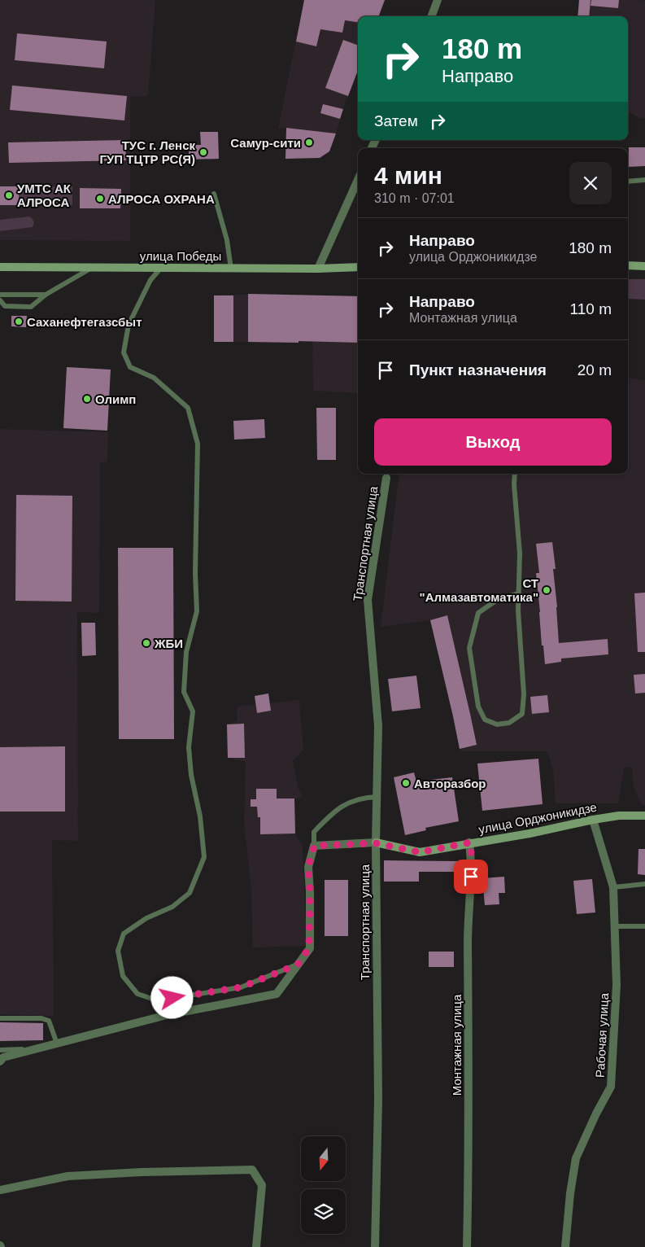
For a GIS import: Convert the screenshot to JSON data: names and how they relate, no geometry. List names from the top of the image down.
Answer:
{
  "streets": {
    "main road": ["улица Победы", "улица Орджоникидзе"],
    "street": ["Транспортная улица", "Рабочая улица", "Монтажная улица"]
  },
  "crossings": [
    ["Транспортная улица", "улица Орджоникидзе"],
    ["улица Орджоникидзе", "Рабочая улица"],
    ["улица Орджоникидзе", "Монтажная улица"]
  ],
  "places": [
    "Самур-сити",
    "ТУС г. Ленск ГУП ТЦТР РС(Я)",
    "УМТС АК АЛРОСА",
    "АЛРОСА ОХРАНА",
    "Саханефтегазсбыт",
    "Олимп",
    "СТ \"Алмазавтоматика\"",
    "ЖБИ",
    "Авторазбор"
  ],
  "north": "bottom",
  "page": {
    "turn": ["180 m", "Направо"],
    "then": "Затем",
    "heading": ["4 мин", "310 m · 07:01"],
    "list": [
      {
        "name": "Направо",
        "note": "улица Орджоникидзе",
        "value": "180 m"
      },
      {
        "name": "Направо",
        "note": "Монтажная улица",
        "value": "110 m"
      },
      {
        "name": "Пункт назначения",
        "value": "20 m"
      }
    ],
    "buttons": "Выход"
  }
}
